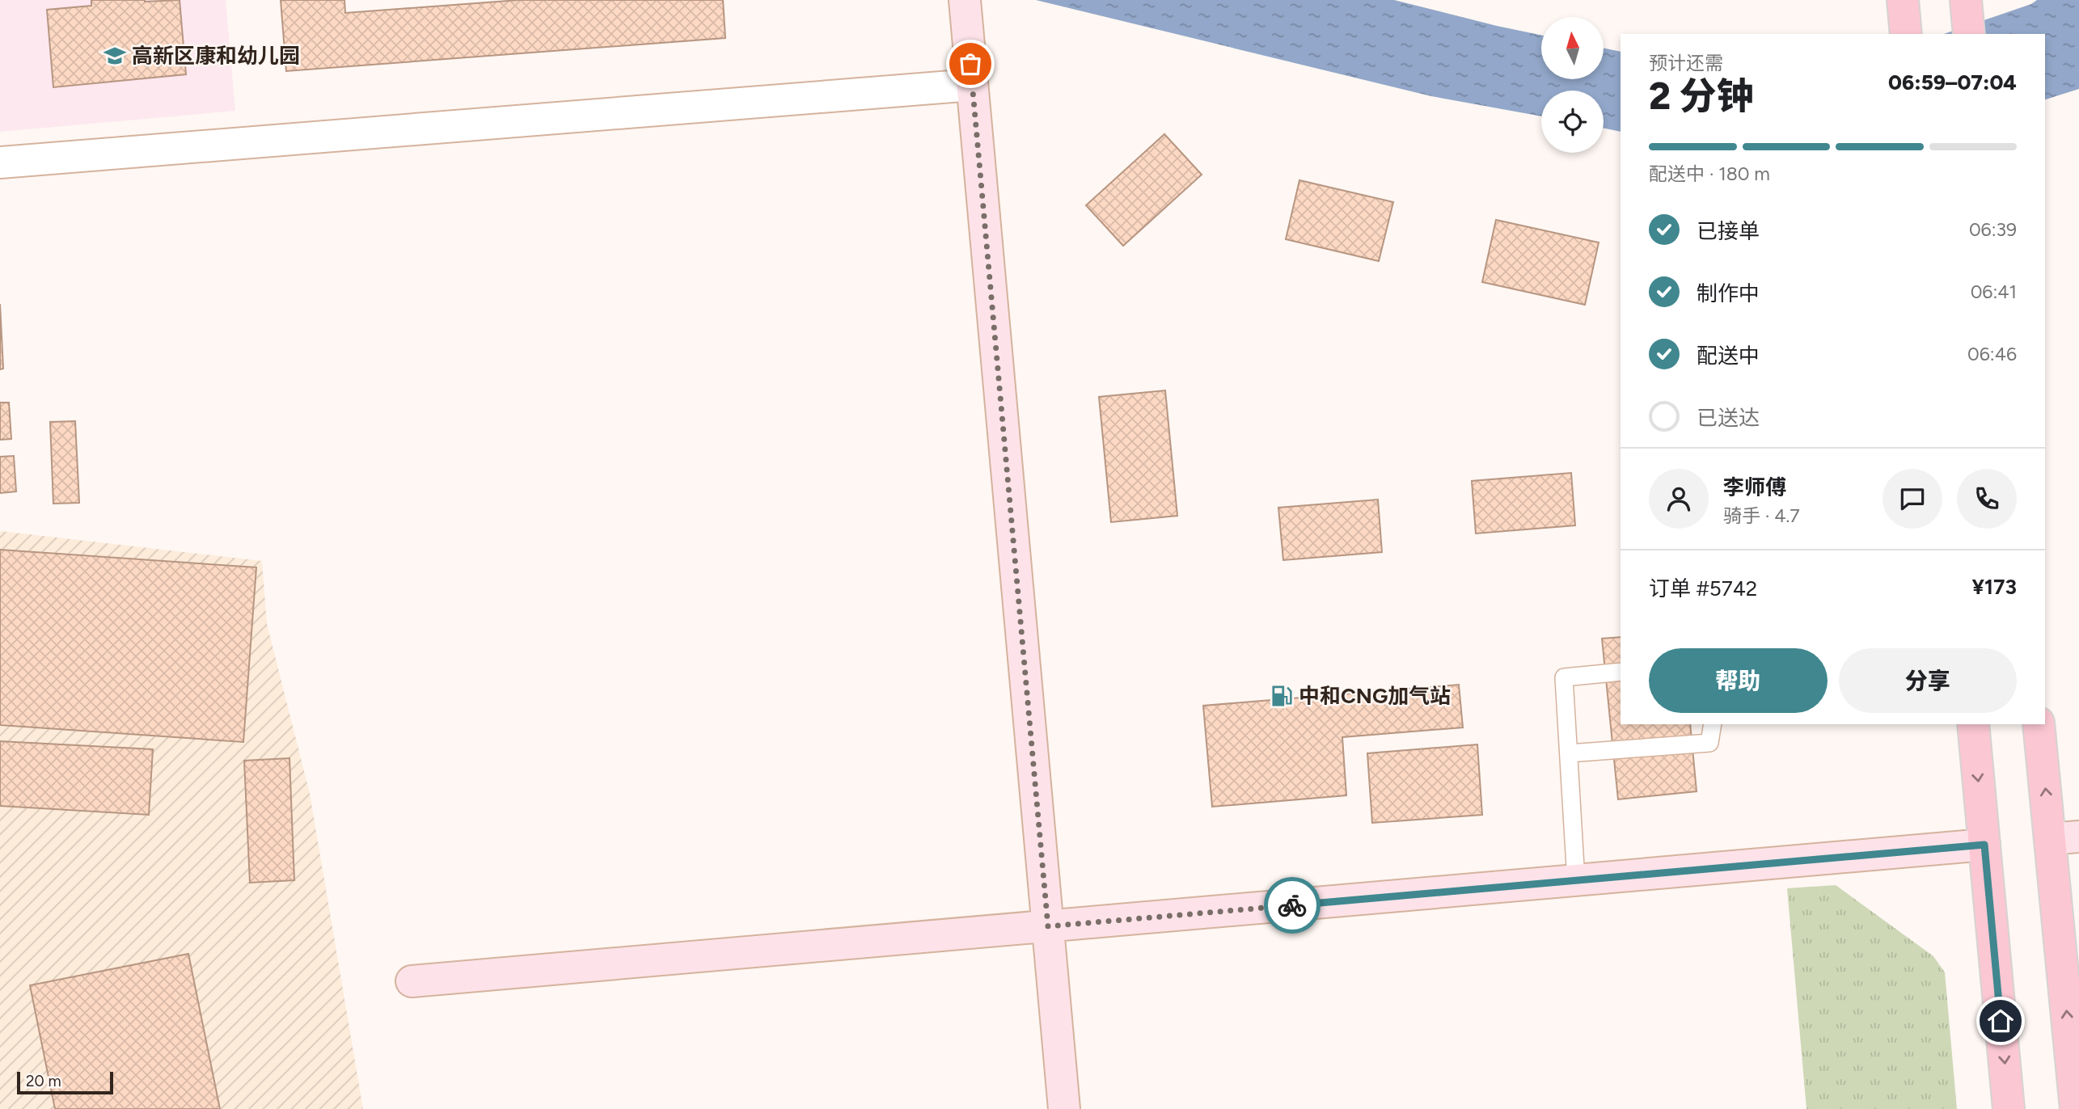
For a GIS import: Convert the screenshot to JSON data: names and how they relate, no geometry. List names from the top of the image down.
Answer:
{
  "places": {
    "school or university": ["高新区康和幼儿园"],
    "fuel station": ["中和CNG加气站"]
  },
  "scale_bar": "20 m",
  "north": "top",
  "page": {
    "heading": ["2 分钟", "预计还需", "06:59–07:04"],
    "panel": [
      "李师傅",
      "骑手 · 4.7",
      "订单 #5742",
      "¥173"
    ],
    "bar": "配送中 · 180 m",
    "list": [
      ["已接单", "06:39"],
      ["制作中", "06:41"],
      ["配送中", "06:46"],
      "已送达"
    ],
    "buttons": ["帮助", "分享"],
    "scale": "20 m"
  }
}
